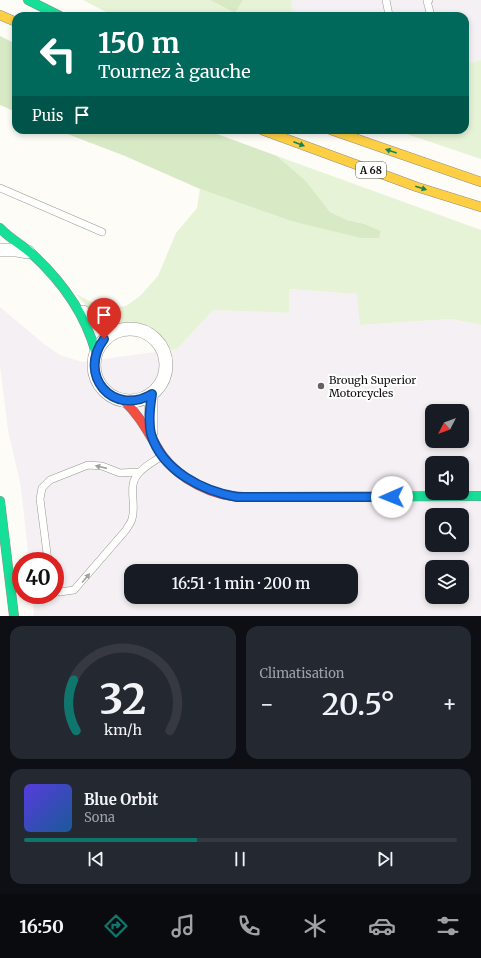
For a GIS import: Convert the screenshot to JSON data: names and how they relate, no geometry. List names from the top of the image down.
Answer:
{
  "streets": {
    "main road": ["A 68"]
  },
  "places": ["Brough Superior Motorcycles"],
  "north": "bottom left",
  "page": {
    "turn": ["150 m", "Tournez à gauche"],
    "then": "Puis",
    "limit": "40",
    "trip": "16:51 · 1 min · 200 m",
    "tile": "Climatisation",
    "heat": ["−", "20.5°", "+"],
    "song": ["Blue Orbit", "Sona"],
    "tabs": "16:50",
    "gauge": ["32", "km/h"]
  }
}
